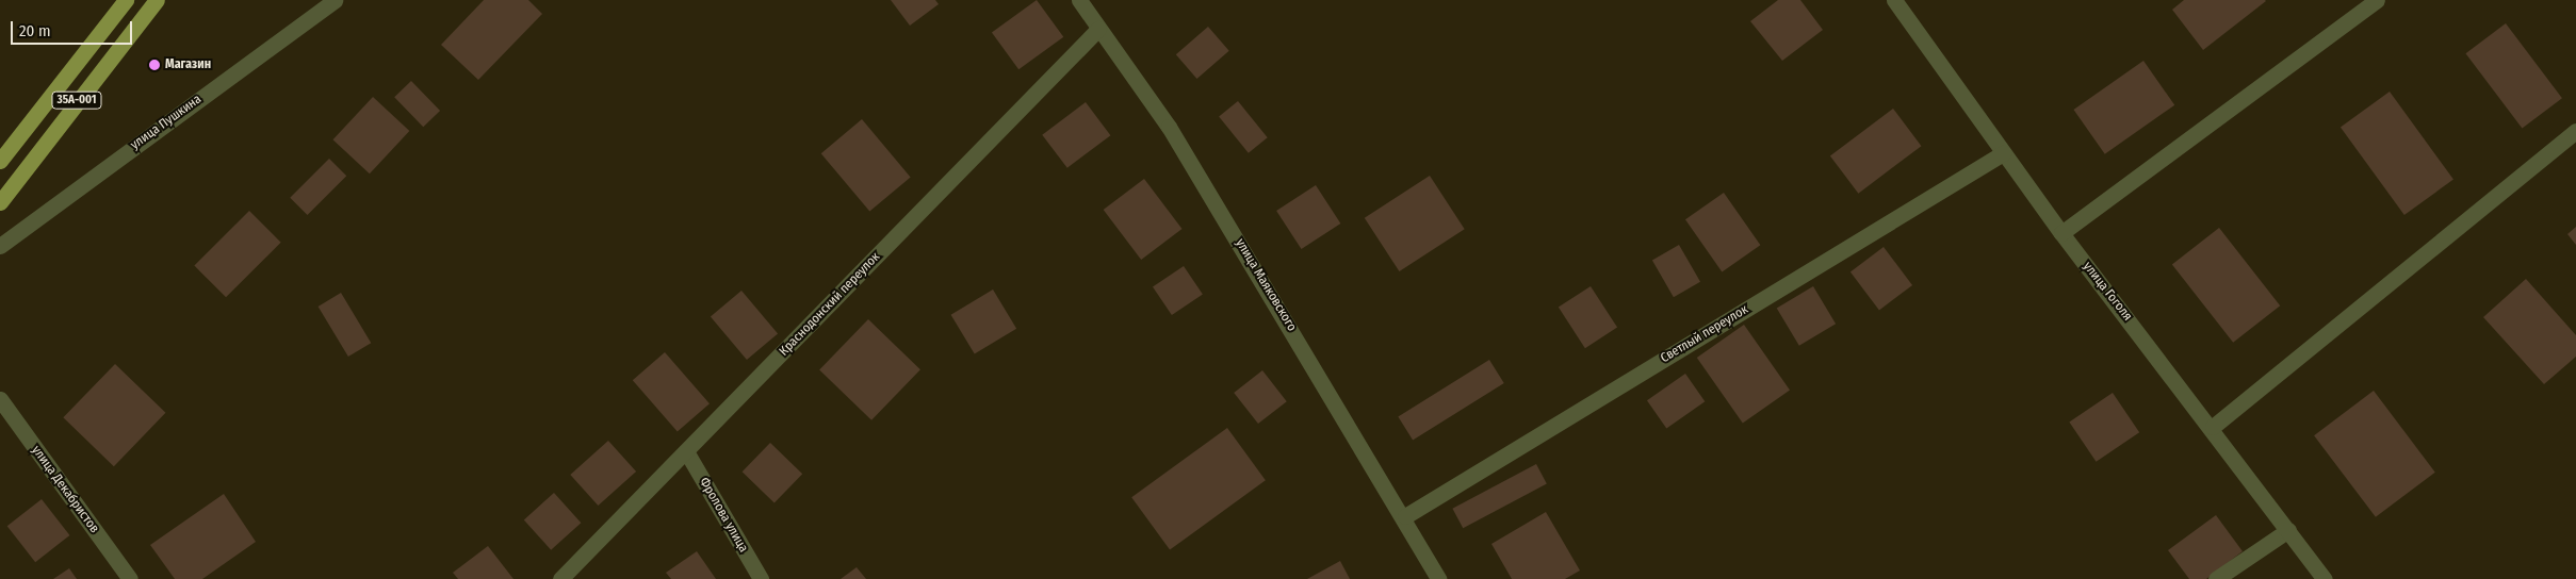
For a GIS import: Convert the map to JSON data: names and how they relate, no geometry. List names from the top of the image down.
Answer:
{
  "streets": {
    "main road": ["35А-001"],
    "street": [
      "улица Пушкина",
      "улица Маяковского",
      "улица Гоголя",
      "Краснодонский переулок",
      "Светлый переулок",
      "улица Декабристов",
      "Фролова улица"
    ]
  },
  "crossings": [
    ["улица Маяковского", "Краснодонский переулок"],
    ["улица Маяковского", "Светлый переулок"],
    ["улица Гоголя", "Светлый переулок"],
    ["Краснодонский переулок", "Фролова улица"]
  ],
  "places": ["Магазин"],
  "scale_bar": "20 m"
}
